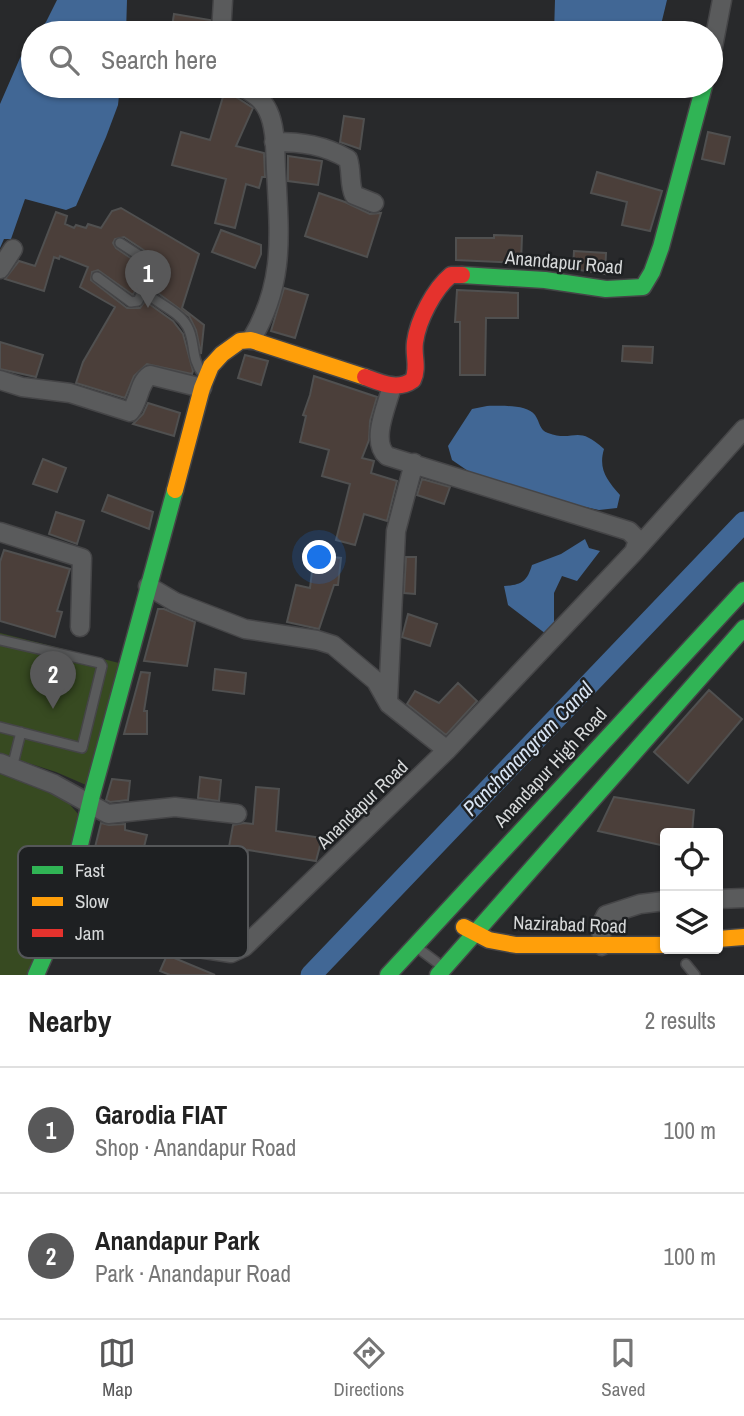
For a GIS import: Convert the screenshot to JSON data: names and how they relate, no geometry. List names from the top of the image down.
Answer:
{
  "streets": {
    "street": ["Anandapur Road", "Anandapur High Road", "Nazirabad Road"]
  },
  "water": ["Panchanangram Canal"],
  "legend": ["Fast", "Slow", "Jam"],
  "page": {
    "search": "Search here",
    "pins": ["1", "2"],
    "heading": ["Nearby", "2 results"],
    "list": [
      {
        "mark": "1",
        "name": "Garodia FIAT",
        "note": "Shop · Anandapur Road",
        "value": "100 m"
      },
      {
        "mark": "2",
        "name": "Anandapur Park",
        "note": "Park · Anandapur Road",
        "value": "100 m"
      }
    ],
    "nav": ["Map", "Directions", "Saved"]
  }
}
